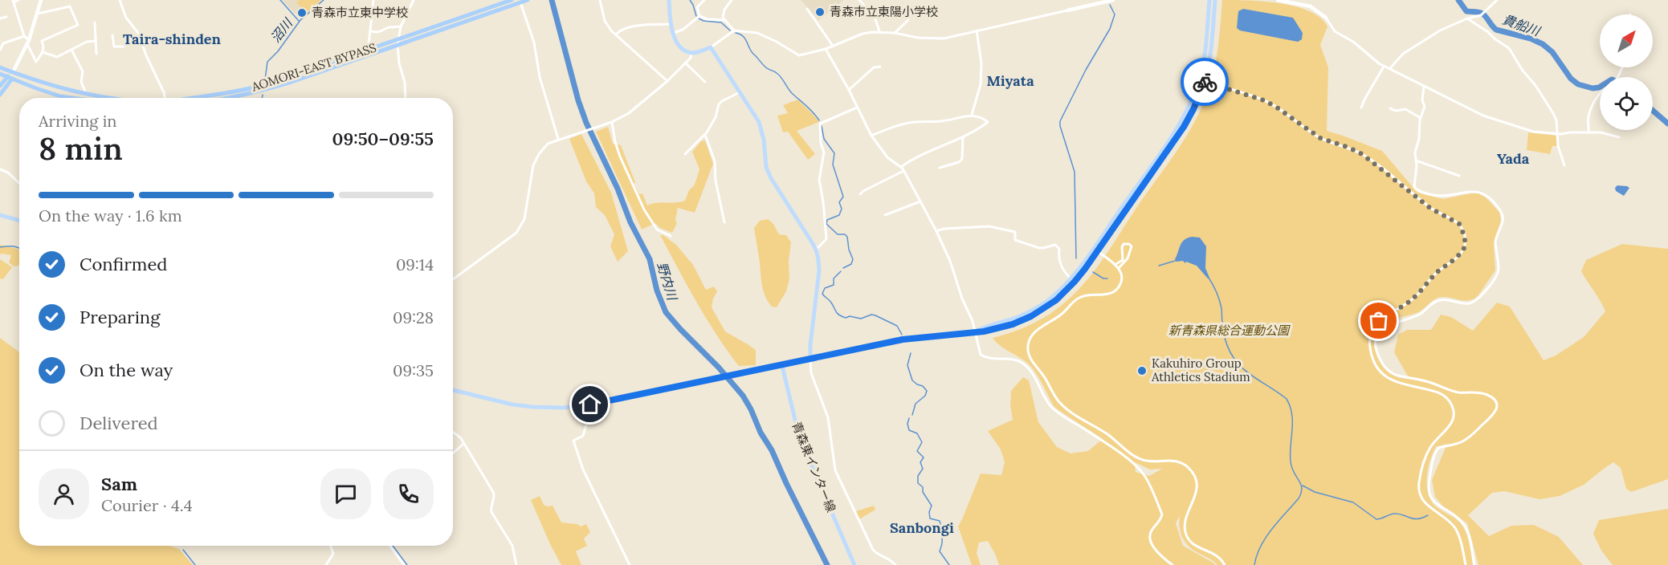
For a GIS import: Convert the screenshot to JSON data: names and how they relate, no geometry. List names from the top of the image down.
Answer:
{
  "streets": {
    "highway": ["AOMORI-EAST BYPASS"],
    "main road": ["青森東インター線"]
  },
  "districts": [
    "Taira-shinden",
    "Miyata",
    "Yada",
    "Sanbongi"
  ],
  "water": ["貴船川", "沼川", "野内川"],
  "parks": ["新青森県総合運動公園"],
  "places": ["青森市立東陽小学校", "青森市立東中学校", "Kakuhiro Group Athletics Stadium"],
  "north": "top right",
  "page": {
    "heading": ["8 min", "Arriving in", "09:50–09:55"],
    "panel": ["Sam", "Courier · 4.4"],
    "bar": "On the way · 1.6 km",
    "list": [
      ["Confirmed", "09:14"],
      ["Preparing", "09:28"],
      ["On the way", "09:35"],
      "Delivered"
    ]
  }
}
